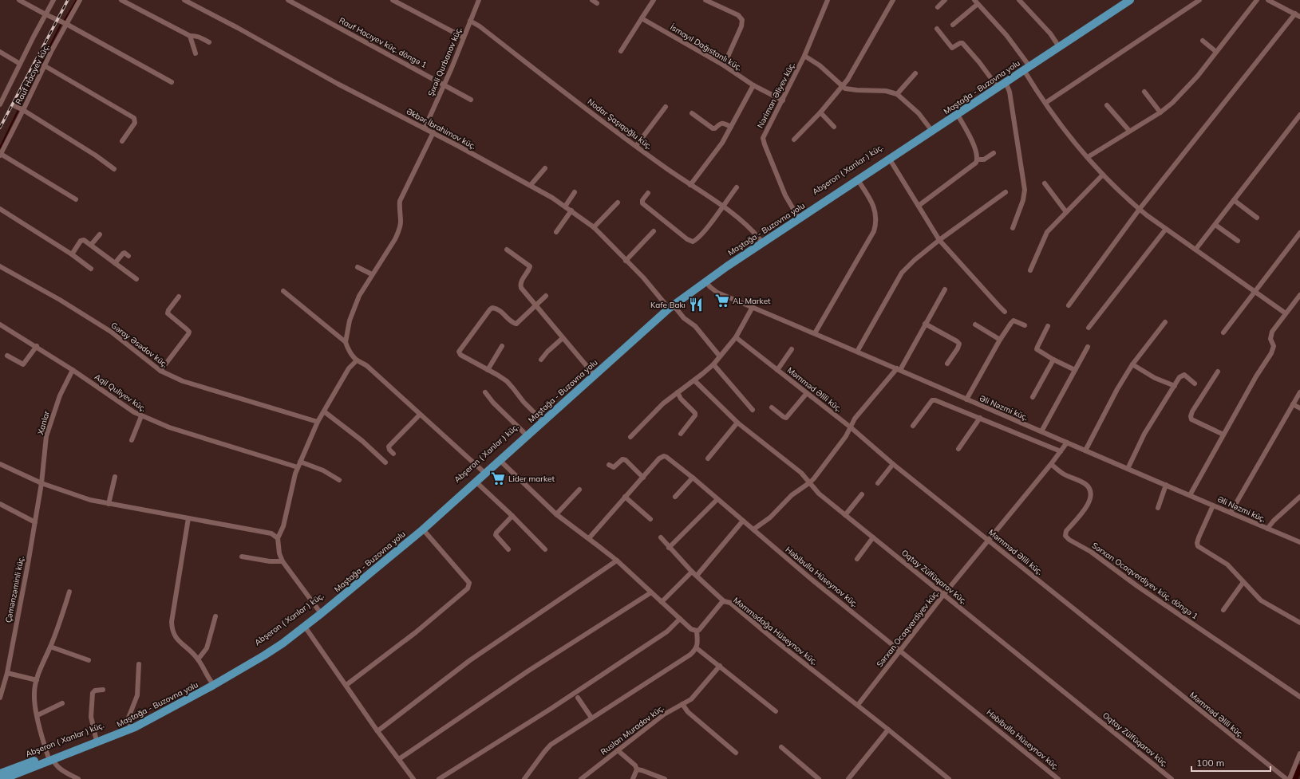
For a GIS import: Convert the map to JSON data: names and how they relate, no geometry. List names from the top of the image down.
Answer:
{
  "streets": {
    "main road": ["Maştağa - Buzovna yolu", "Abşeron ( Xanlar ) küç."],
    "street": [
      "Rauf Hacıyev küç. döngə 1",
      "İsmayıl Dağıstanlı küç.",
      "Şıxəli Qurbanov küç.",
      "Rauf Hacıyev küç.",
      "Nəriman Əliyev küç.",
      "Nodar Şaşıqoğlu küç.",
      "Əkbər İbrahimov küç.",
      "Gəray Əsədov küç.",
      "Məmməd Əlili küç.",
      "Aqil Quliyev küç.",
      "Əli Nəzmi küç.",
      "Xanlar",
      "Həbibulla Hüseynov küç.",
      "Oqtay Zülfüqarov küç.",
      "Sərxan Ocaqverdiyev küç. döngə 1",
      "Çəmənzəminli küç.",
      "Sərxan Ocaqverdiyev küç.",
      "Məmmədağa Hüseynov küç.",
      "Ruslan Muradov küç."
    ]
  },
  "crossings": [
    ["Rauf Hacıyev küç. döngə 1", "Şıxəli Qurbanov küç."],
    ["İsmayıl Dağıstanlı küç.", "Nəriman Əliyev küç."],
    ["Şıxəli Qurbanov küç.", "Nodar Şaşıqoğlu küç."],
    ["Şıxəli Qurbanov küç.", "Əkbər İbrahimov küç."],
    ["Maştağa - Buzovna yolu", "Əkbər İbrahimov küç."],
    ["Maştağa - Buzovna yolu", "Abşeron ( Xanlar ) küç."],
    ["Maştağa - Buzovna yolu", "Əli Nəzmi küç."],
    ["Nəriman Əliyev küç.", "Abşeron ( Xanlar ) küç."],
    ["Nodar Şaşıqoğlu küç.", "Abşeron ( Xanlar ) küç."],
    ["Əkbər İbrahimov küç.", "Abşeron ( Xanlar ) küç."],
    ["Abşeron ( Xanlar ) küç.", "Əli Nəzmi küç."],
    ["Məmməd Əlili küç.", "Sərxan Ocaqverdiyev küç."],
    ["Aqil Quliyev küç.", "Xanlar"],
    ["Əli Nəzmi küç.", "Sərxan Ocaqverdiyev küç."],
    ["Xanlar", "Çəmənzəminli küç."],
    ["Həbibulla Hüseynov küç.", "Sərxan Ocaqverdiyev küç."],
    ["Oqtay Zülfüqarov küç.", "Sərxan Ocaqverdiyev küç."],
    ["Sərxan Ocaqverdiyev küç. döngə 1", "Sərxan Ocaqverdiyev küç."],
    ["Sərxan Ocaqverdiyev küç.", "Məmmədağa Hüseynov küç."]
  ],
  "places": {
    "supermarket": ["AL Market", "Lider market"],
    "restaurant": ["Kafe Bakı"]
  },
  "scale_bar": "100 m"
}
